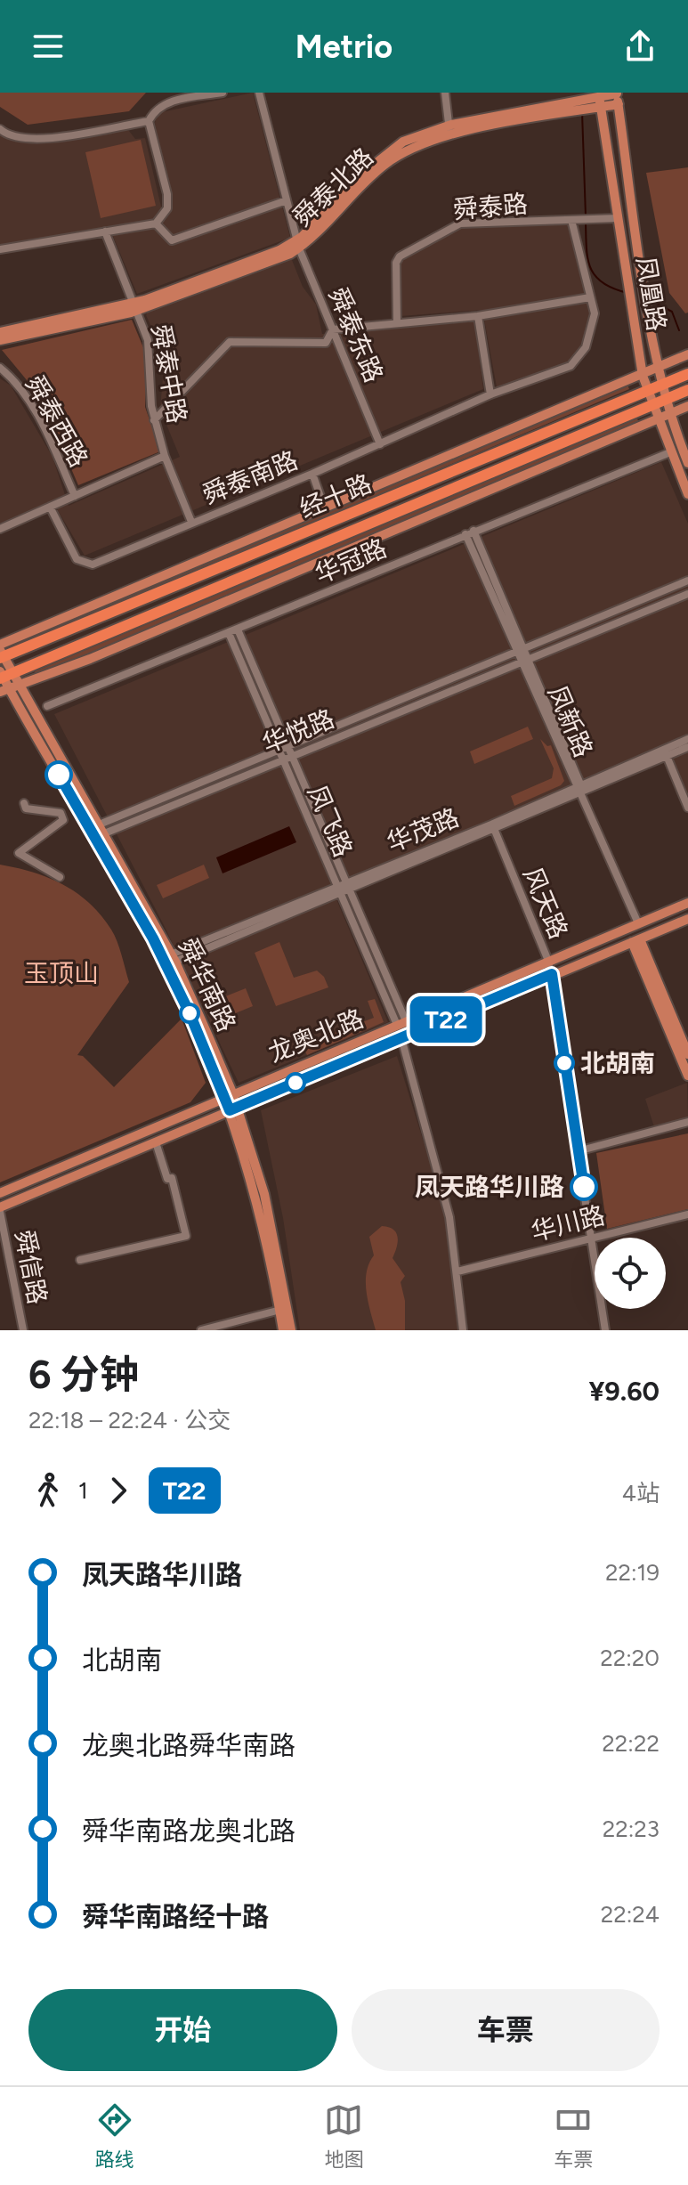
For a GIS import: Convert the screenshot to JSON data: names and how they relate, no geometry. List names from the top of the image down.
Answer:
{
  "streets": {
    "highway": ["经十路"],
    "main road": [
      "舜泰北路",
      "凤凰路",
      "舜华南路",
      "龙奥北路"
    ],
    "street": [
      "舜泰路",
      "舜泰东路",
      "舜泰中路",
      "舜泰西路",
      "舜泰南路",
      "华冠路",
      "凤新路",
      "华悦路",
      "凤飞路",
      "华茂路",
      "风天路",
      "华川路",
      "舜信路"
    ]
  },
  "crossings": [
    ["舜泰北路", "凤凰路"],
    ["舜泰北路", "舜泰东路"],
    ["舜泰北路", "舜泰中路"],
    ["舜泰路", "凤凰路"],
    ["舜泰路", "舜泰南路"],
    ["凤凰路", "经十路"],
    ["凤凰路", "华冠路"],
    ["舜泰东路", "舜泰南路"],
    ["舜泰中路", "舜泰南路"],
    ["经十路", "舜华南路"],
    ["华冠路", "凤新路"],
    ["华冠路", "凤飞路"],
    ["凤新路", "华悦路"],
    ["凤新路", "华茂路"],
    ["凤新路", "龙奥北路"],
    ["华悦路", "凤飞路"],
    ["华悦路", "舜华南路"],
    ["凤飞路", "华茂路"],
    ["凤飞路", "龙奥北路"],
    ["华茂路", "风天路"],
    ["华茂路", "舜华南路"],
    ["风天路", "龙奥北路"],
    ["风天路", "华川路"],
    ["舜华南路", "龙奥北路"],
    ["龙奥北路", "舜信路"]
  ],
  "parks": ["玉顶山"],
  "places": ["北胡南", "凤天路华川路"],
  "lines": ["bus line T22"],
  "page": {
    "header": "Metrio",
    "on_map": "T22",
    "heading": ["6 分钟", "22:18 – 22:24 · 公交", "¥9.60"],
    "legs": ["1", "T22", "4站"],
    "list": [
      {
        "name": "凤天路华川路",
        "value": "22:19"
      },
      {
        "name": "北胡南",
        "value": "22:20"
      },
      {
        "name": "龙奥北路舜华南路",
        "value": "22:22"
      },
      {
        "name": "舜华南路龙奥北路",
        "value": "22:23"
      },
      {
        "name": "舜华南路经十路",
        "value": "22:24"
      }
    ],
    "buttons": ["开始", "车票"],
    "tabs": ["路线", "地图", "车票"]
  }
}
